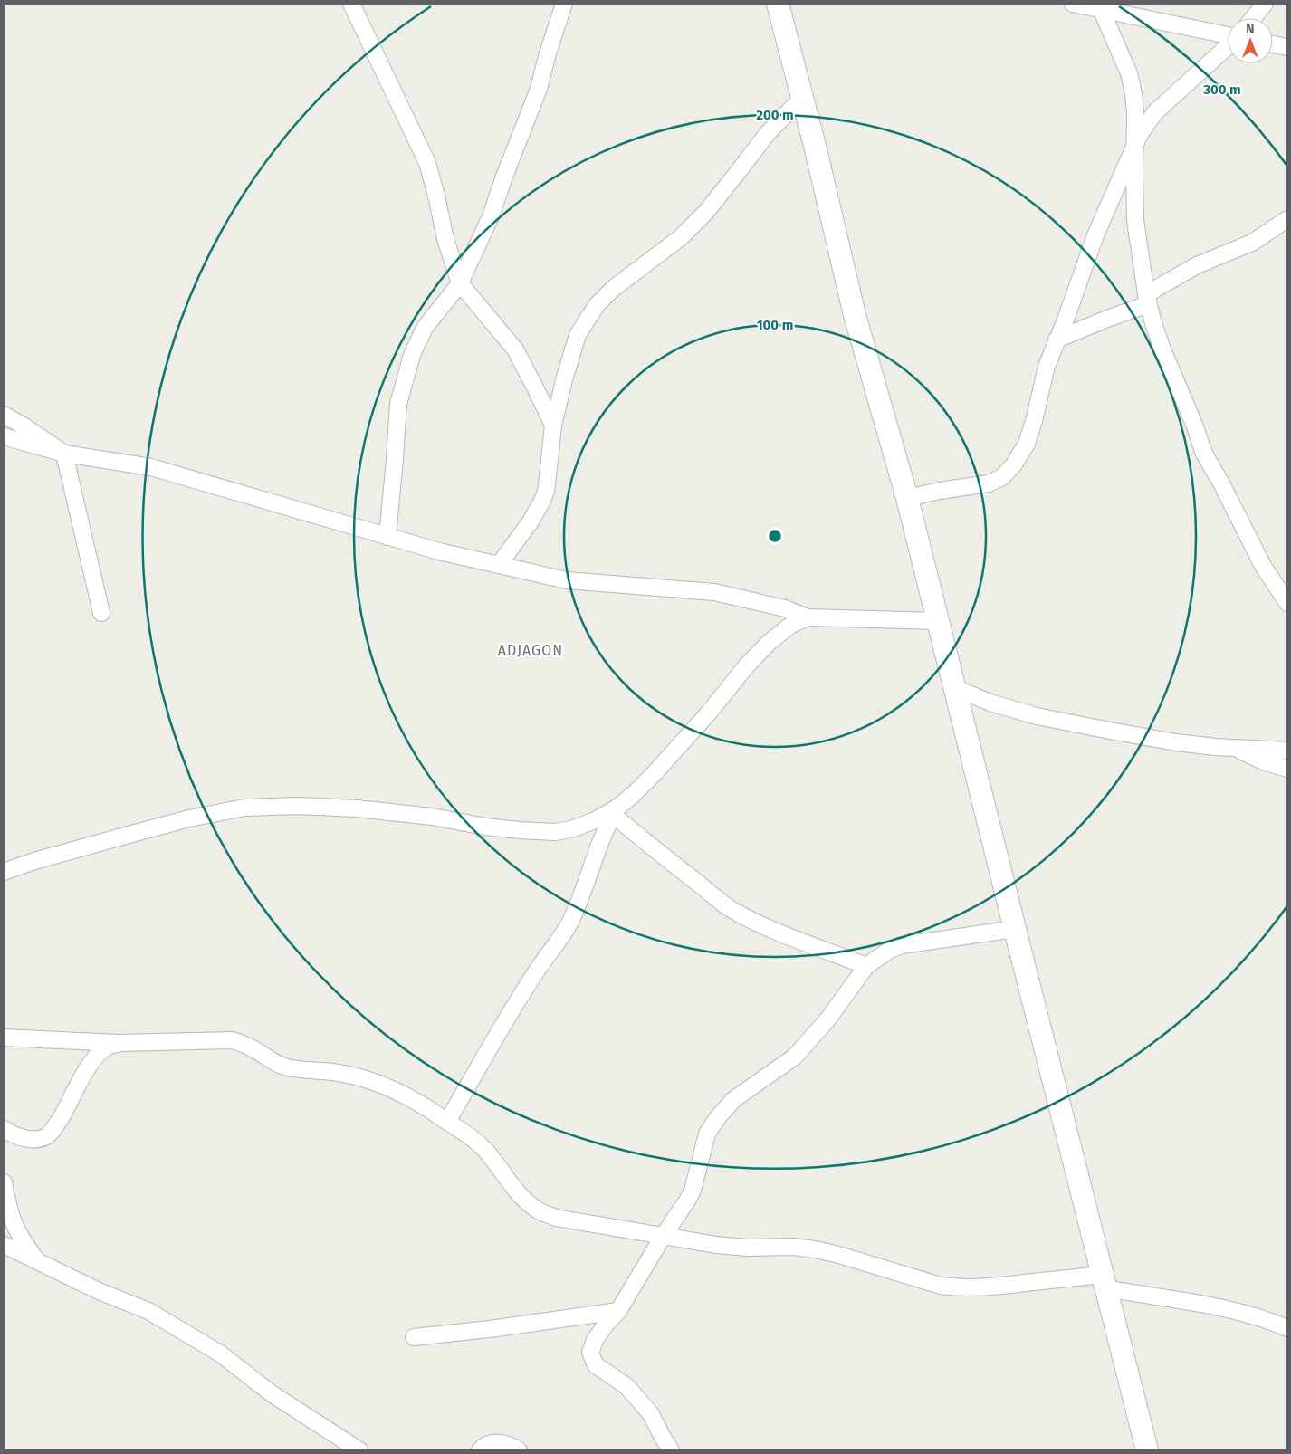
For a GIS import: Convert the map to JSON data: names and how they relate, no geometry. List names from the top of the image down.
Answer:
{
  "districts": ["ADJAGON"],
  "north": "top",
  "rings": ["300 m", "200 m", "100 m"]
}
